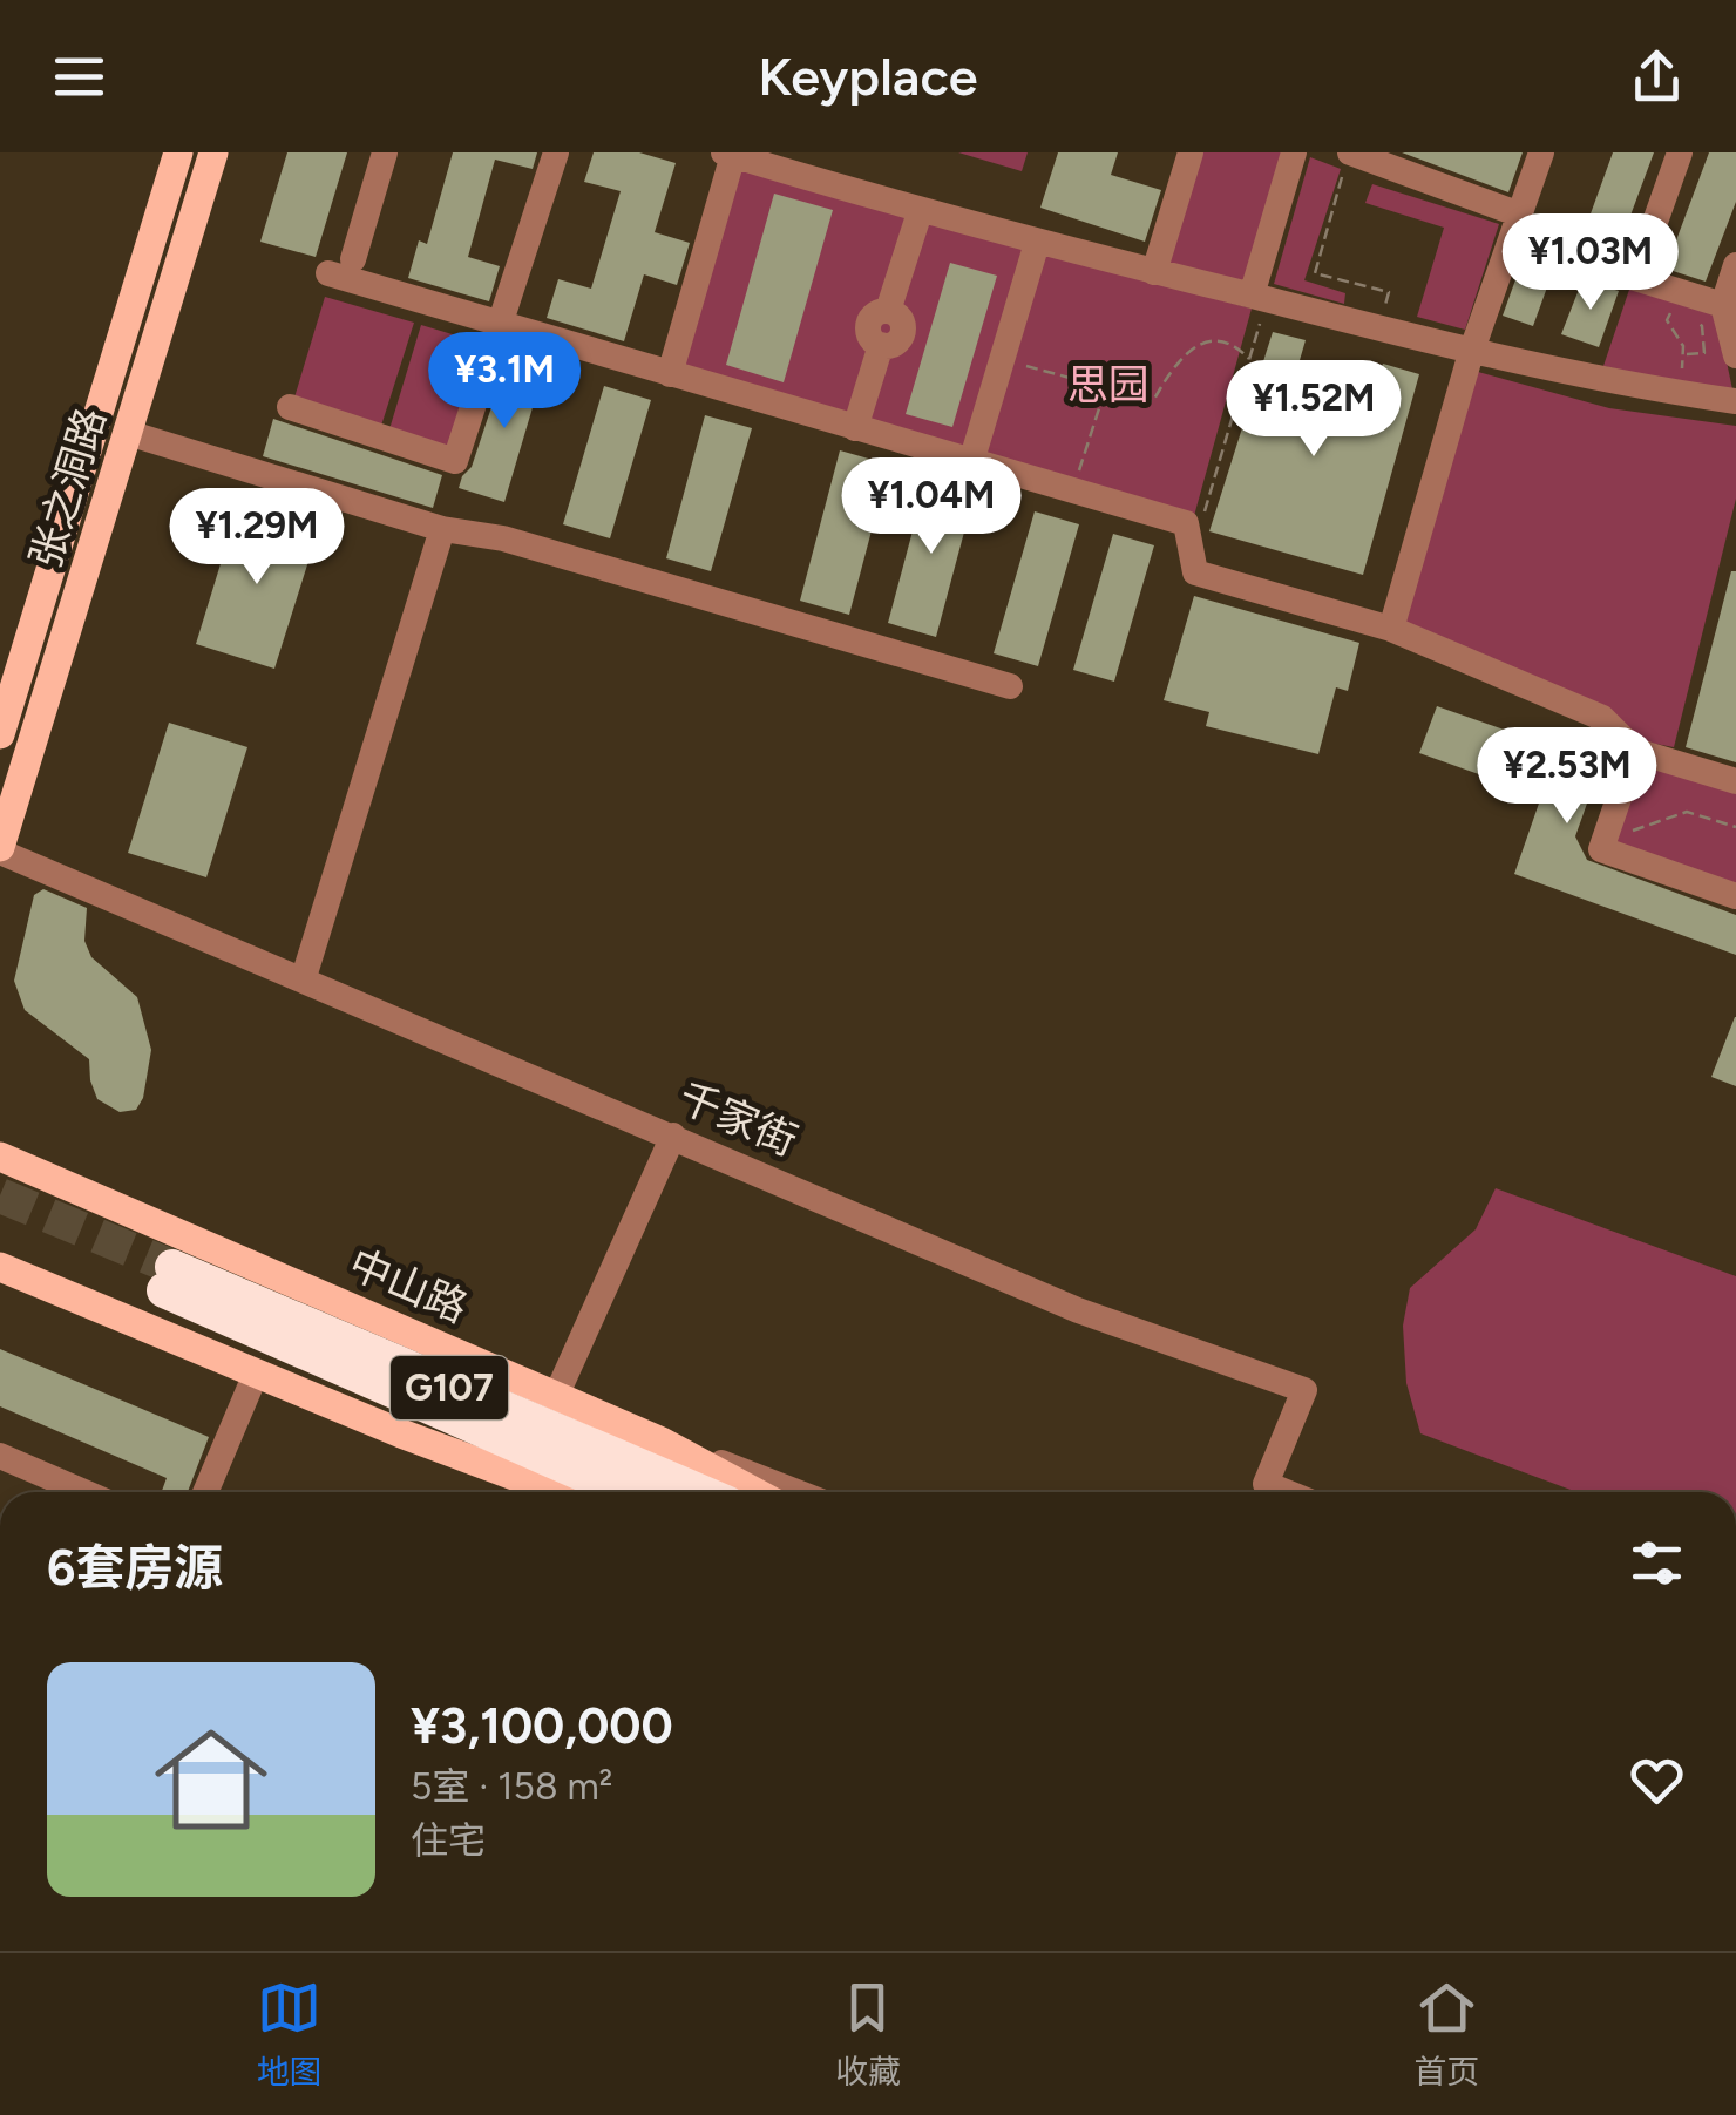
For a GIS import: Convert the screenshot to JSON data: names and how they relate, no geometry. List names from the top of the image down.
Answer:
{
  "streets": {
    "highway": ["中山路", "G107"],
    "main road": ["张之洞路"],
    "street": ["千家街"]
  },
  "crossings": [
    ["张之洞路", "千家街"]
  ],
  "parks": ["思园"],
  "page": {
    "header": "Keyplace",
    "price": [
      "¥1.03M",
      "¥3.1M",
      "¥1.52M",
      "¥1.04M",
      "¥1.29M",
      "¥2.53M"
    ],
    "heading": "6套房源",
    "list": [
      {
        "name": "¥3,100,000",
        "note": "5室 · 158 m² · 住宅"
      }
    ],
    "tabs": ["地图", "收藏", "首页"]
  }
}
